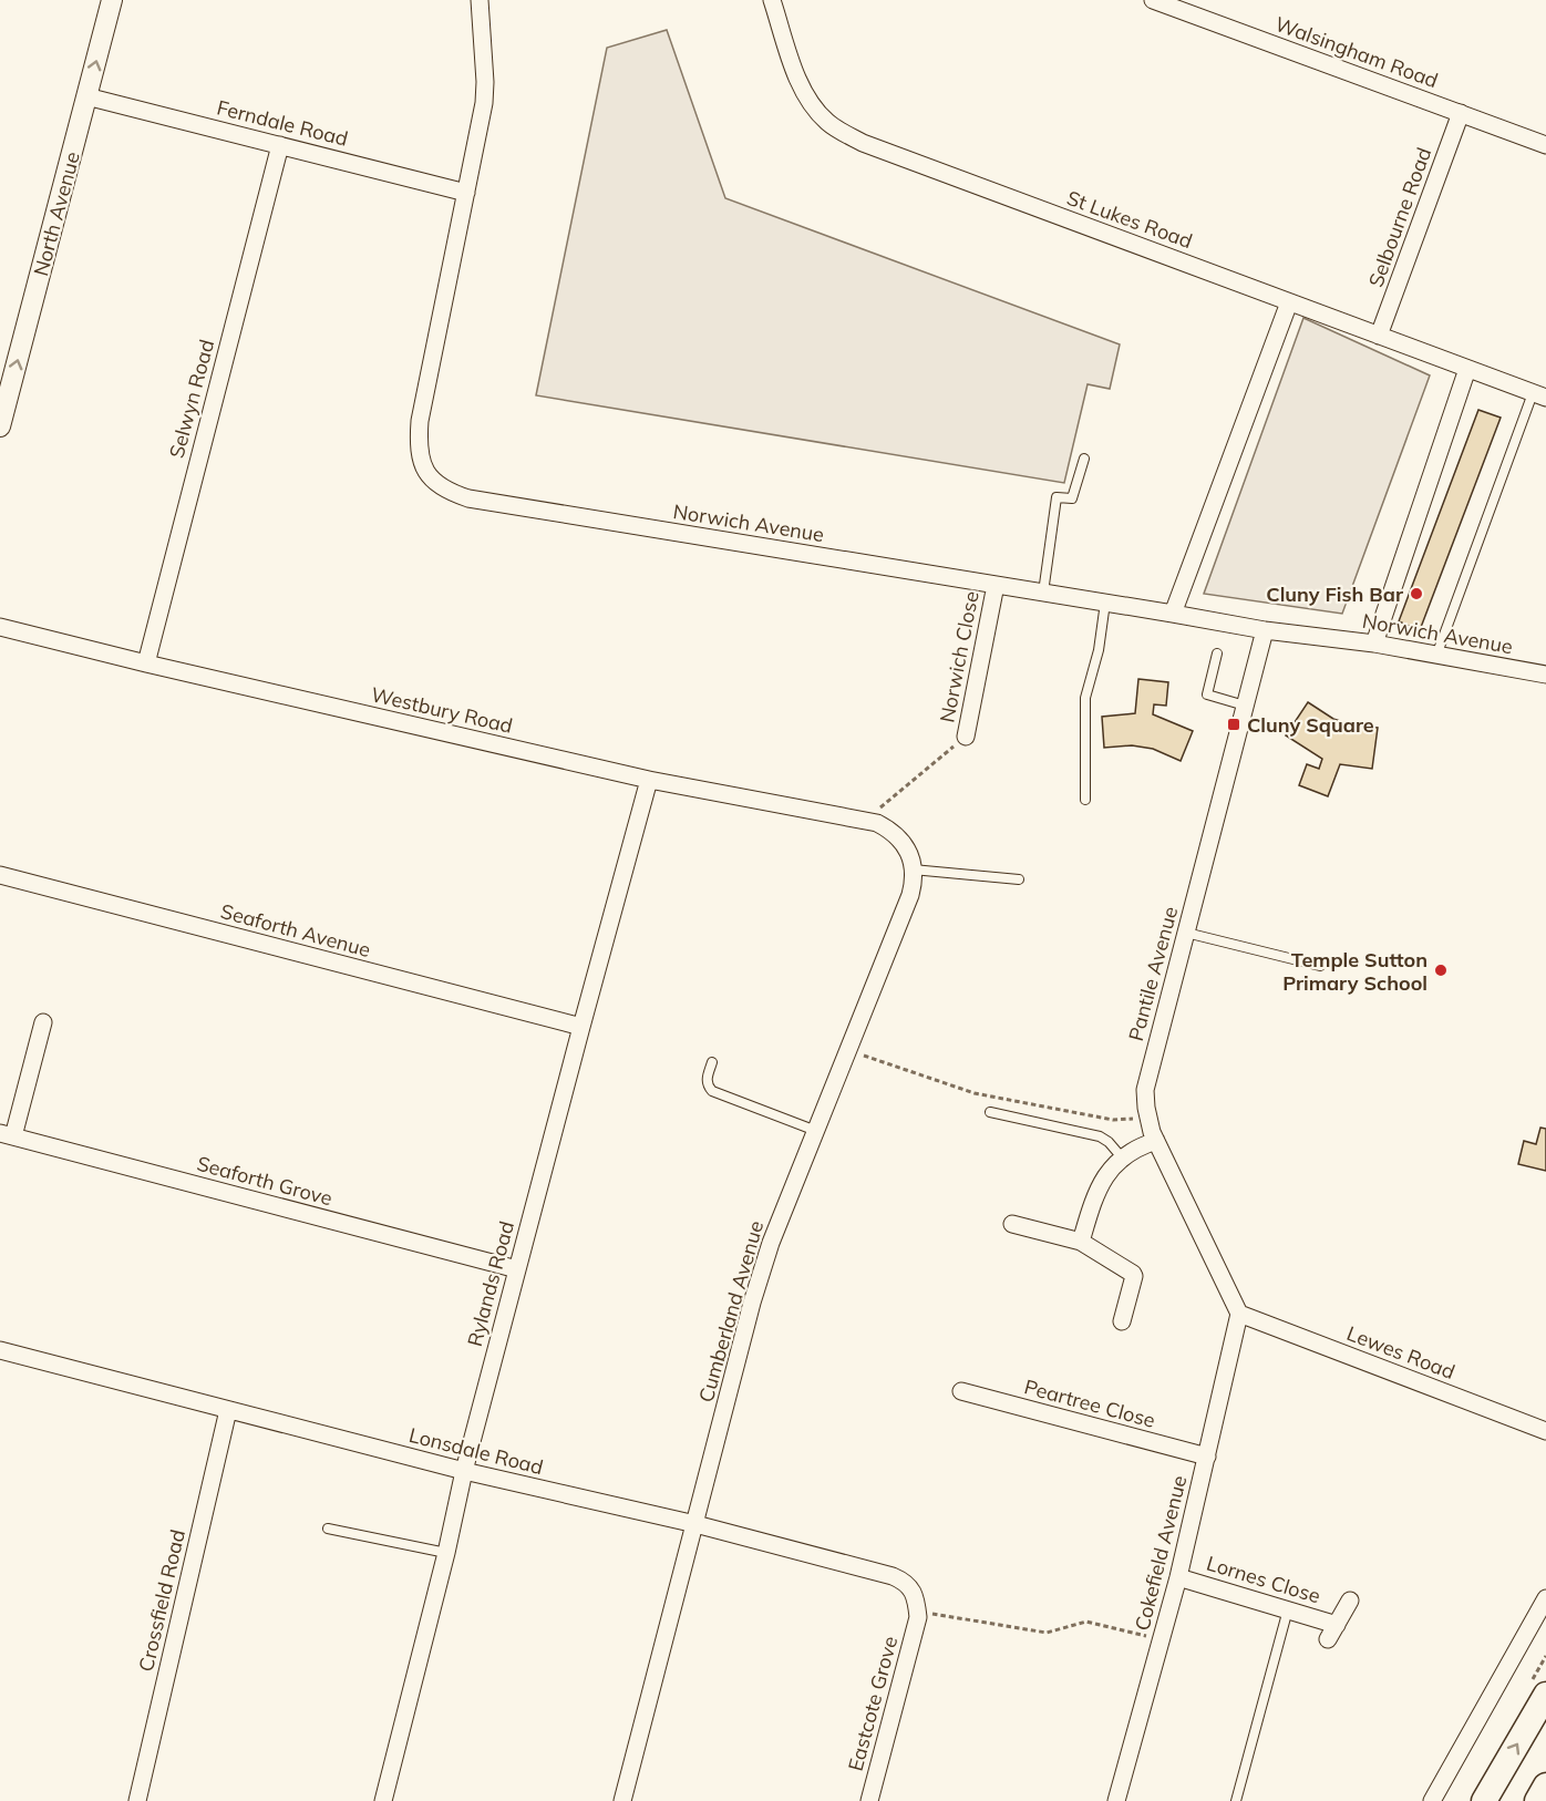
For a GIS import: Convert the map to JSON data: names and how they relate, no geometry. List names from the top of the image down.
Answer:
{
  "streets": {
    "street": [
      "Walsingham Road",
      "Ferndale Road",
      "North Avenue",
      "Selbourne Road",
      "St Lukes Road",
      "Selwyn Road",
      "Norwich Avenue",
      "Norwich Close",
      "Westbury Road",
      "Seaforth Avenue",
      "Pantile Avenue",
      "Seaforth Grove",
      "Rylands Road",
      "Cumberland Avenue",
      "Lewes Road",
      "Peartree Close",
      "Lonsdale Road",
      "Cokefield Avenue",
      "Lornes Close",
      "Crossfield Road",
      "Eastcote Grove"
    ]
  },
  "crossings": [
    ["Walsingham Road", "Selbourne Road"],
    ["Ferndale Road", "North Avenue"],
    ["Ferndale Road", "Selwyn Road"],
    ["Ferndale Road", "Norwich Avenue"],
    ["Selbourne Road", "St Lukes Road"],
    ["Selwyn Road", "Westbury Road"],
    ["Norwich Avenue", "Norwich Close"],
    ["Norwich Avenue", "Pantile Avenue"],
    ["Westbury Road", "Rylands Road"],
    ["Seaforth Avenue", "Rylands Road"],
    ["Pantile Avenue", "Lewes Road"],
    ["Pantile Avenue", "Cokefield Avenue"],
    ["Seaforth Grove", "Rylands Road"],
    ["Rylands Road", "Lonsdale Road"],
    ["Cumberland Avenue", "Lonsdale Road"],
    ["Lewes Road", "Cokefield Avenue"],
    ["Peartree Close", "Cokefield Avenue"],
    ["Lonsdale Road", "Crossfield Road"],
    ["Lonsdale Road", "Eastcote Grove"],
    ["Cokefield Avenue", "Lornes Close"]
  ],
  "one_way": ["North Avenue"],
  "places": {
    "other": ["Cluny Fish Bar", "Temple Sutton Primary School"],
    "transit": ["Cluny Square"]
  }
}
